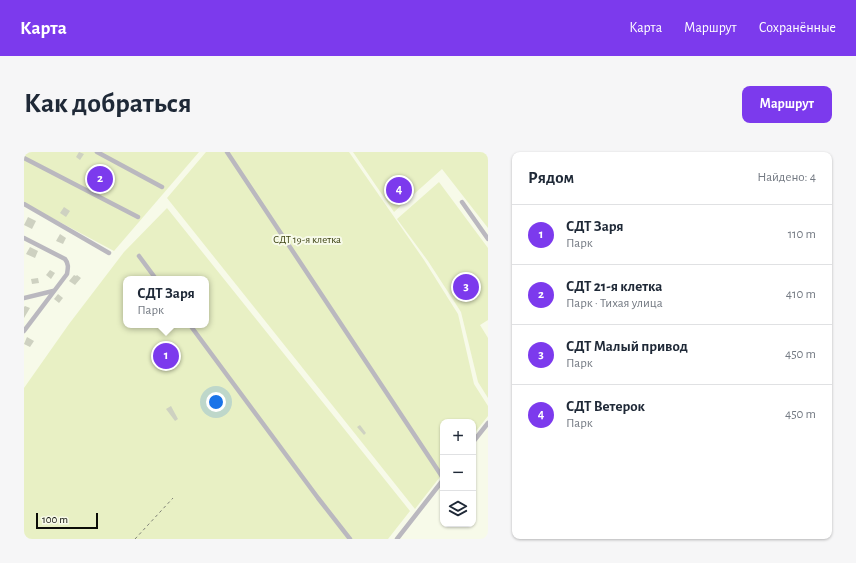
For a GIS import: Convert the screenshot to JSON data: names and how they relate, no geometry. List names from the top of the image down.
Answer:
{
  "parks": ["СДТ 19-я клетка"],
  "scale_bar": "100 m",
  "page": {
    "header": "Карта",
    "nav": ["Карта", "Маршрут", "Сохранённые"],
    "buttons": "Маршрут",
    "title": "Как добраться",
    "heading": ["Рядом", "Найдено: 4"],
    "pins": [
      "2",
      "4",
      "3",
      "1"
    ],
    "list": [
      {
        "mark": "1",
        "name": "СДТ Заря",
        "note": "Парк",
        "value": "110 m"
      },
      {
        "mark": "2",
        "name": "СДТ 21-я клетка",
        "note": "Парк · Тихая улица",
        "value": "410 m"
      },
      {
        "mark": "3",
        "name": "СДТ Малый привод",
        "note": "Парк",
        "value": "450 m"
      },
      {
        "mark": "4",
        "name": "СДТ Ветерок",
        "note": "Парк",
        "value": "450 m"
      }
    ],
    "popup": ["СДТ Заря", "Парк"],
    "map_buttons": ["+", "−"],
    "scale": "100 m"
  }
}
